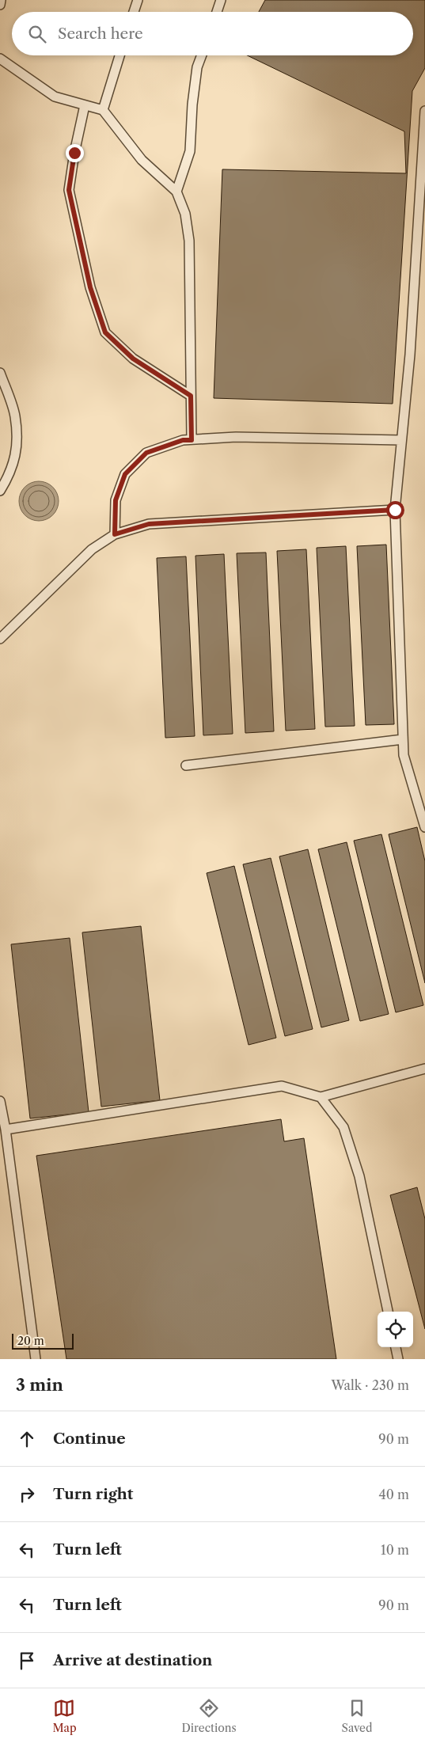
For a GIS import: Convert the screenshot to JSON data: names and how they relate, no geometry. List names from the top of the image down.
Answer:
{
  "scale_bar": "20 m",
  "page": {
    "search": "Search here",
    "scale": "20 m",
    "heading": ["3 min", "Walk · 230 m"],
    "list": [
      ["Continue", "90 m"],
      ["Turn right", "40 m"],
      ["Turn left", "10 m"],
      ["Turn left", "90 m"],
      "Arrive at destination"
    ],
    "nav": ["Map", "Directions", "Saved"]
  }
}
